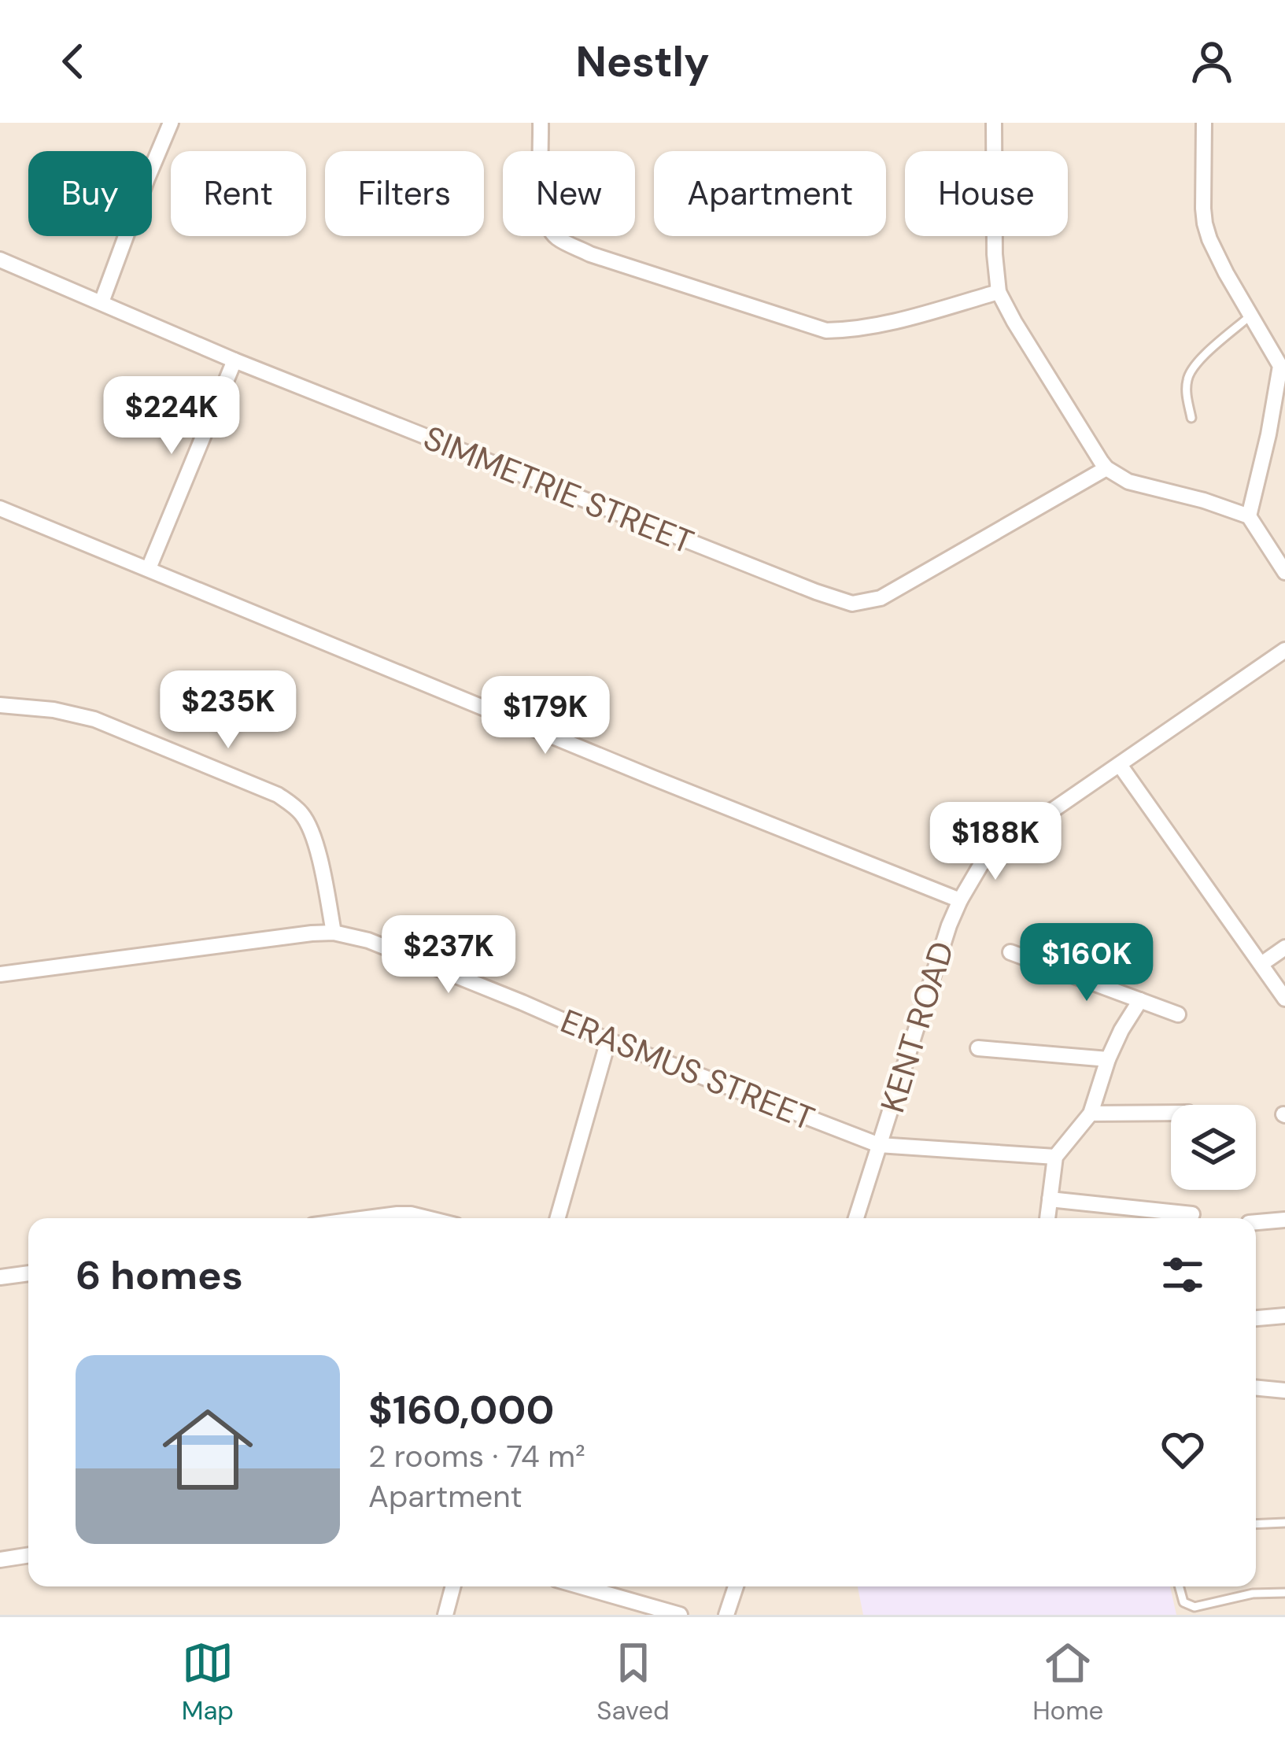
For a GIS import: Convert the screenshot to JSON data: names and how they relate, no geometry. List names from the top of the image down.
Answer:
{
  "streets": {
    "street": ["SIMMETRIE STREET", "KENT ROAD", "ERASMUS STREET"]
  },
  "crossings": [
    ["KENT ROAD", "ERASMUS STREET"]
  ],
  "page": {
    "header": "Nestly",
    "chip": [
      "Buy",
      "Rent",
      "Filters",
      "New",
      "Apartment",
      "House"
    ],
    "price": [
      "$224K",
      "$235K",
      "$179K",
      "$188K",
      "$237K",
      "$160K"
    ],
    "heading": "6 homes",
    "list": [
      {
        "name": "$160,000",
        "note": "2 rooms · 74 m² · Apartment"
      }
    ],
    "tabs": ["Map", "Saved", "Home"]
  }
}
